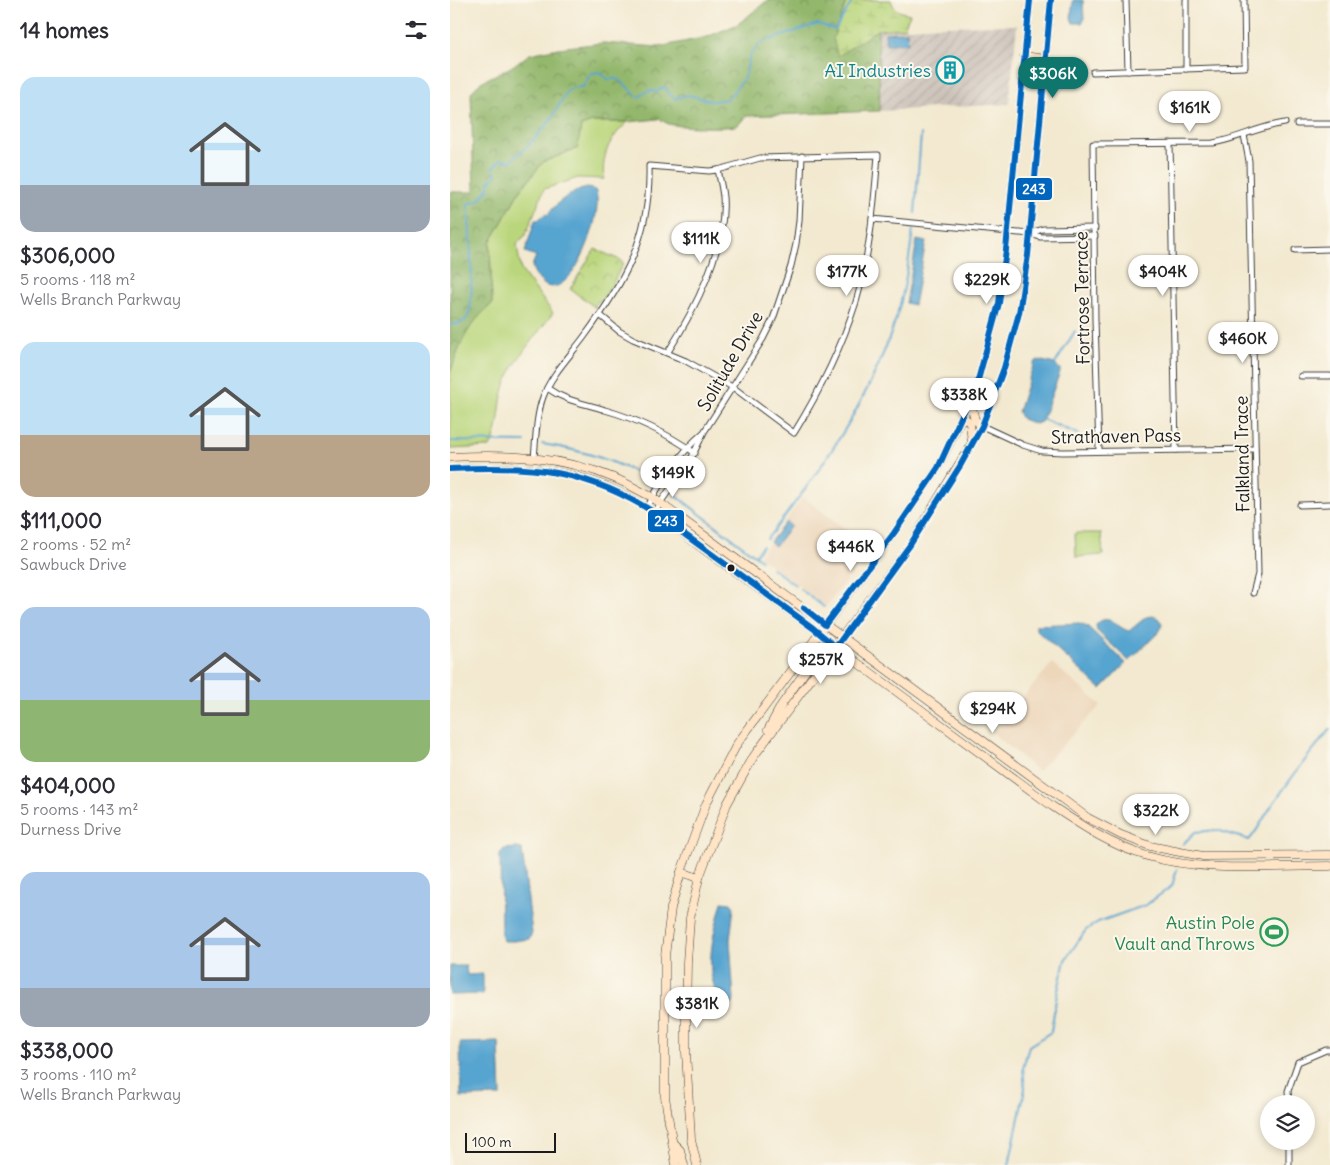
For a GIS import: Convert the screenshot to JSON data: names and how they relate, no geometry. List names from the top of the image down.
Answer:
{
  "streets": {
    "street": [
      "Fortrose Terrace",
      "Solitude Drive",
      "Strathaven Pass",
      "Falkland Trace"
    ]
  },
  "crossings": [
    ["Fortrose Terrace", "Strathaven Pass"],
    ["Strathaven Pass", "Falkland Trace"]
  ],
  "places": {
    "building": ["AI Industries"],
    "sports": ["Austin Pole Vault and Throws"]
  },
  "lines": ["transit line 243"],
  "scale_bar": "100 m",
  "page": {
    "heading": "14 homes",
    "price": [
      "$306K",
      "$161K",
      "$111K",
      "$177K",
      "$404K",
      "$229K",
      "$460K",
      "$338K",
      "$149K",
      "$446K",
      "$257K",
      "$294K",
      "$322K",
      "$381K"
    ],
    "list": [
      {
        "name": "$306,000",
        "note": "5 rooms · 118 m² · Wells Branch Parkway"
      },
      {
        "name": "$111,000",
        "note": "2 rooms · 52 m² · Sawbuck Drive"
      },
      {
        "name": "$404,000",
        "note": "5 rooms · 143 m² · Durness Drive"
      },
      {
        "name": "$338,000",
        "note": "3 rooms · 110 m² · Wells Branch Parkway"
      }
    ],
    "scale": "100 m"
  }
}
